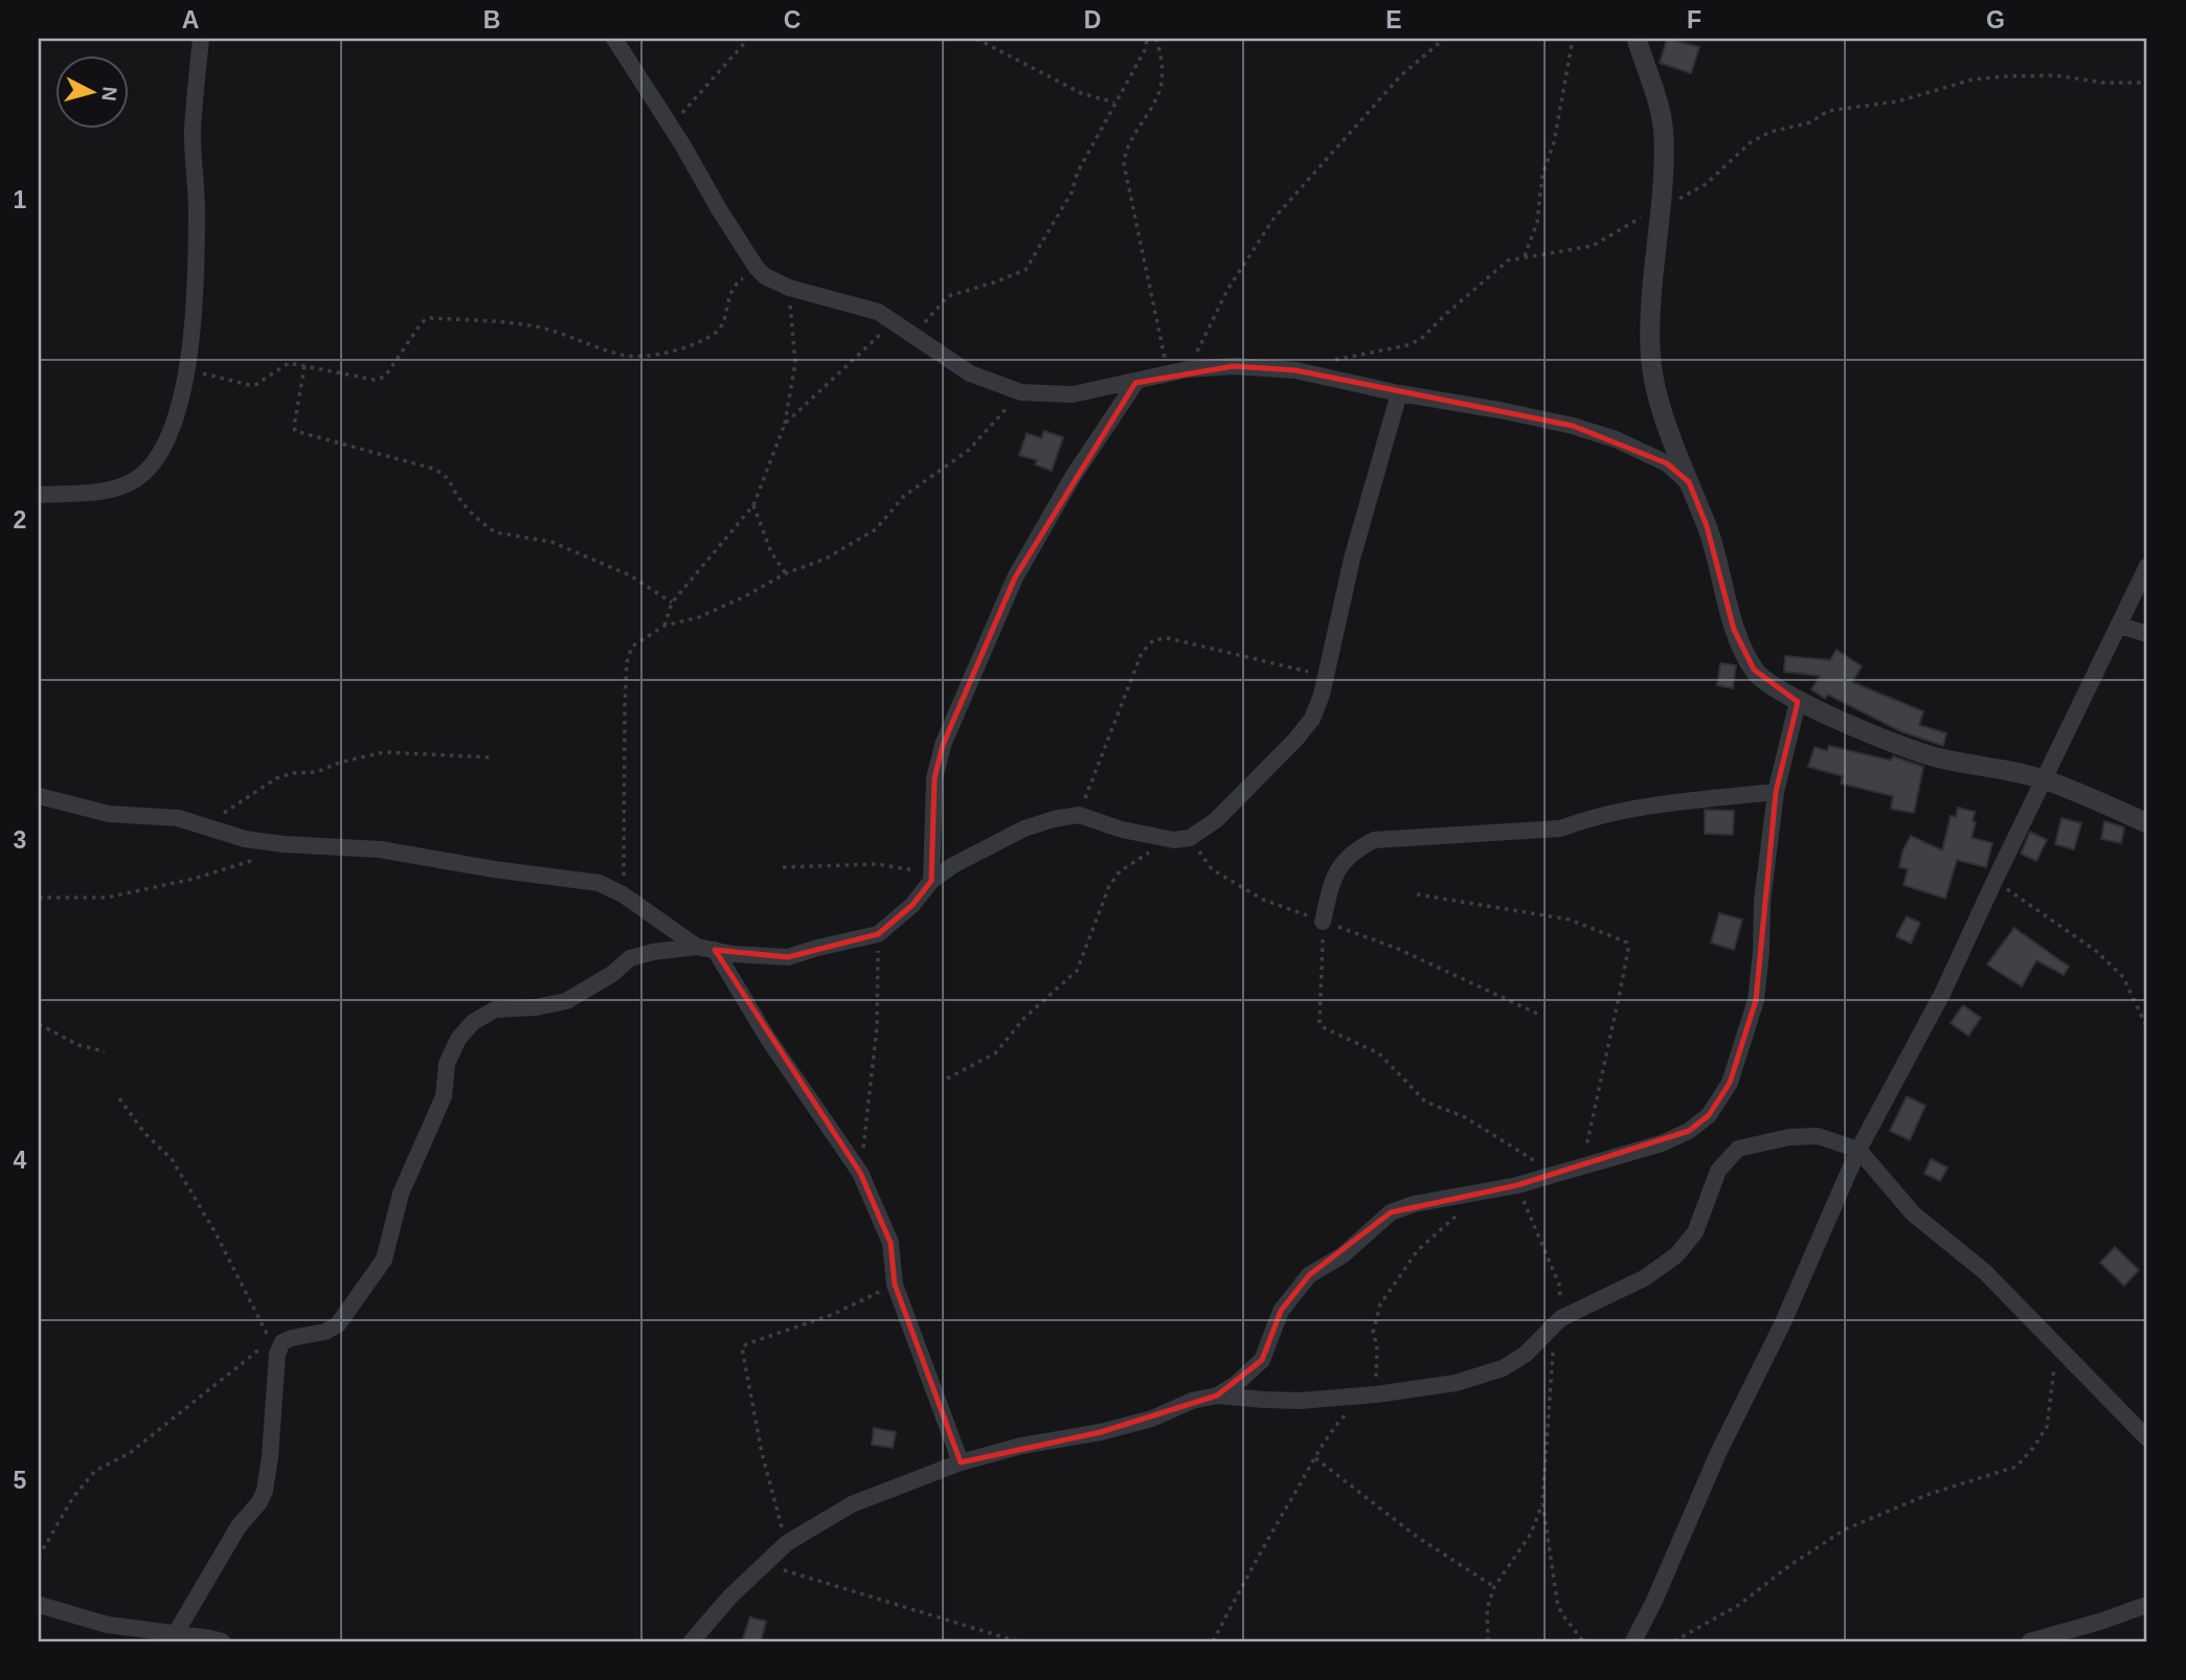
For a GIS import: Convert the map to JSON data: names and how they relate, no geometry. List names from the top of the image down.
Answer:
{
  "north": "right",
  "grid": {
    "columns": [
      "A",
      "B",
      "C",
      "D",
      "E",
      "F",
      "G"
    ],
    "rows": [
      "1",
      "2",
      "3",
      "4",
      "5"
    ]
  }
}
